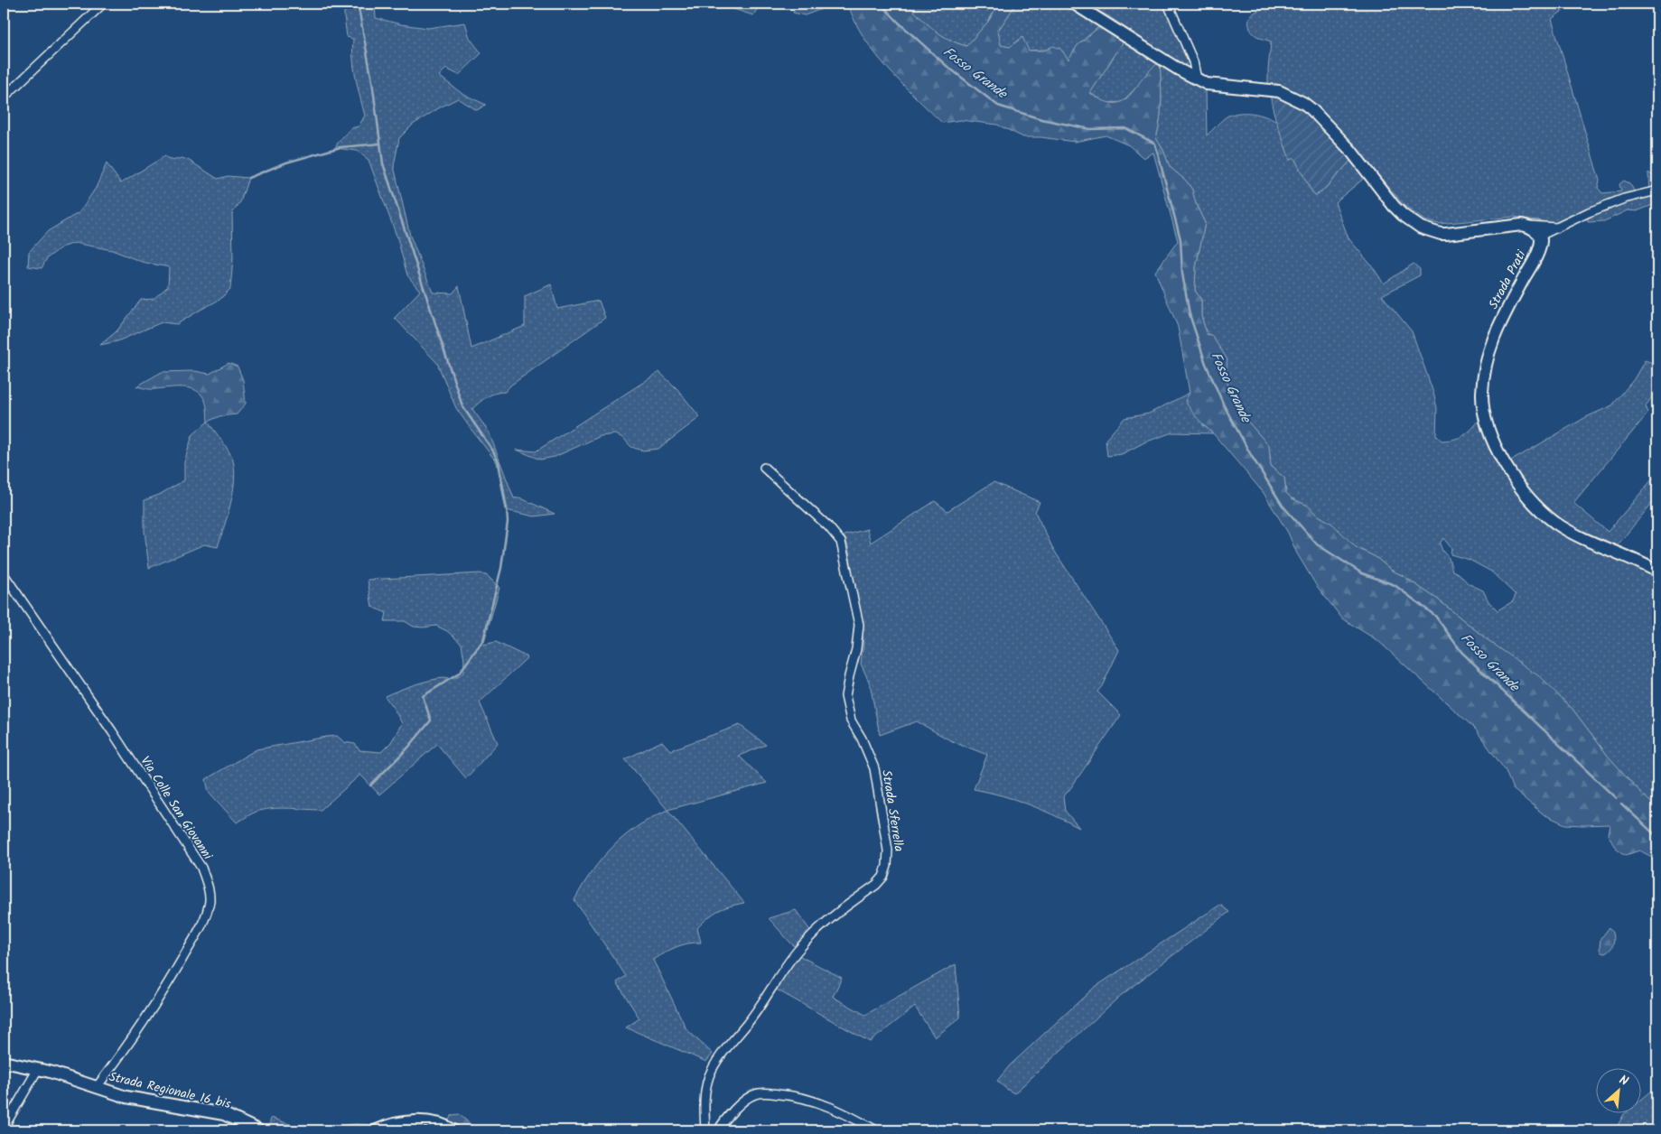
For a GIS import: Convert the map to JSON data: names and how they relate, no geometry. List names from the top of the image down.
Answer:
{
  "streets": {
    "street": [
      "Strada Prati",
      "Via Colle San Giovanni",
      "Strada Sferrella",
      "Strada Regionale 16 bis"
    ]
  },
  "crossings": [
    ["Via Colle San Giovanni", "Strada Regionale 16 bis"]
  ],
  "water": ["Fosso Grande"],
  "north": "top right"
}
